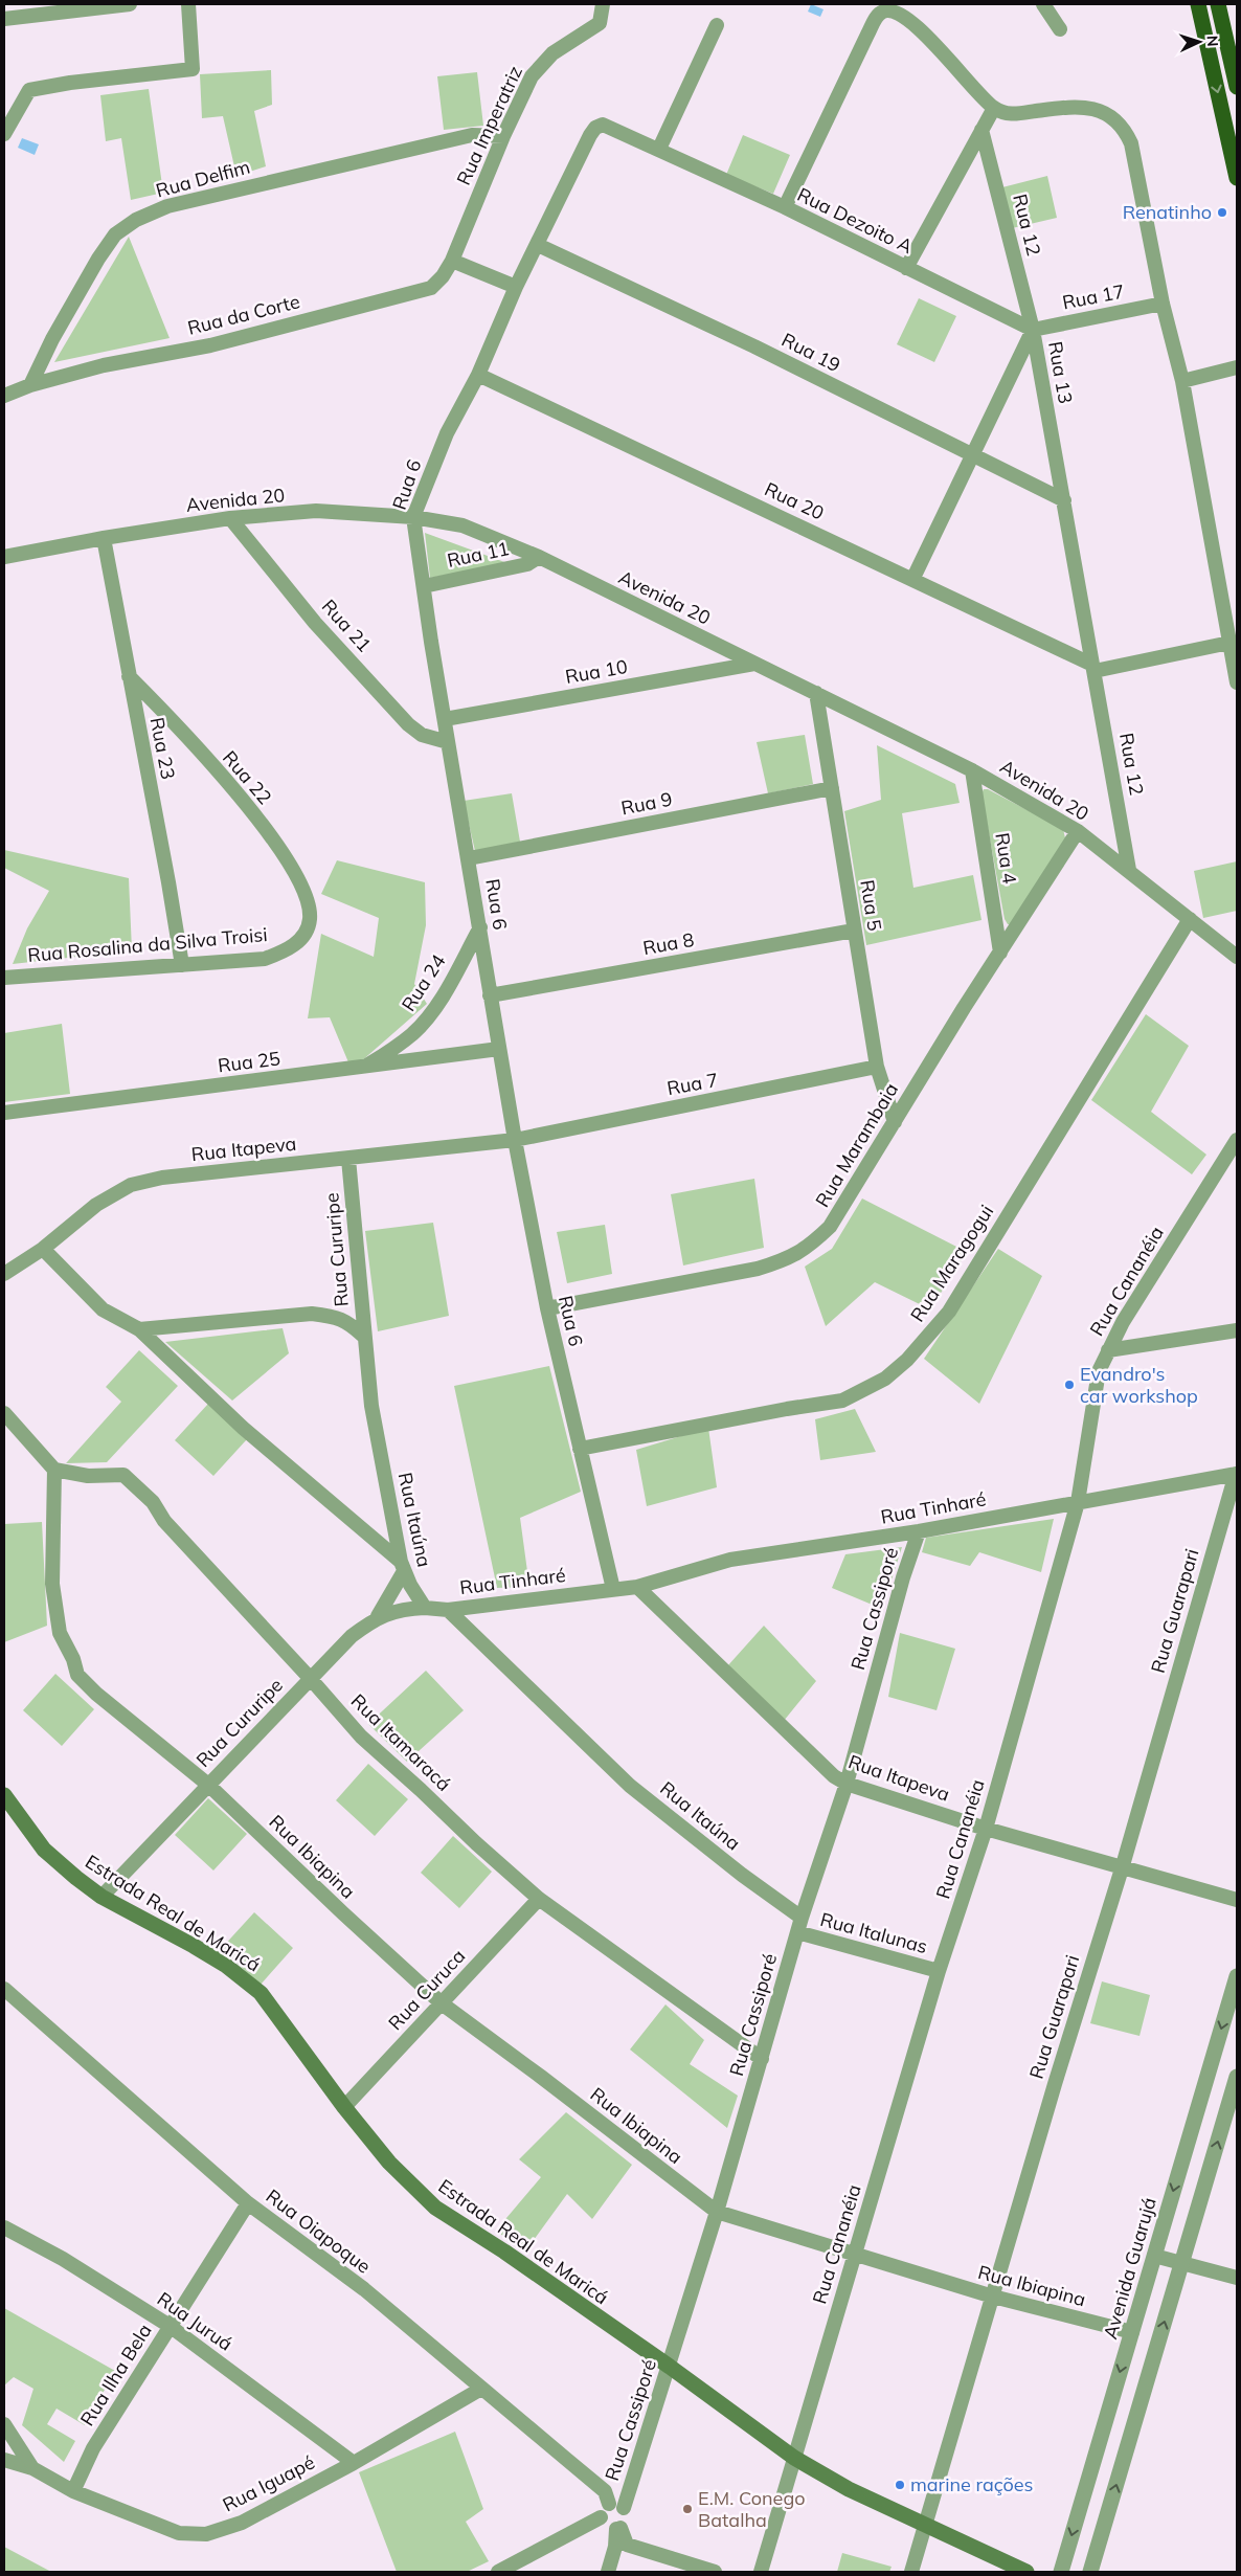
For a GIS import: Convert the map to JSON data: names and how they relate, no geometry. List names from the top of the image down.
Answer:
{
  "streets": {
    "main road": ["Estrada Real de Maricá"],
    "street": [
      "Rua Imperatriz",
      "Rua Delfim",
      "Rua Dezoito A",
      "Rua 12",
      "Rua 17",
      "Rua da Corte",
      "Rua 19",
      "Rua 13",
      "Rua 6",
      "Avenida 20",
      "Rua 20",
      "Rua 11",
      "Rua 21",
      "Rua 10",
      "Rua 23",
      "Rua 22",
      "Rua 9",
      "Rua 4",
      "Rua 5",
      "Rua 8",
      "Rua Rosalina da Silva Troisi",
      "Rua 24",
      "Rua 25",
      "Rua 7",
      "Rua Marambaia",
      "Rua Itapeva",
      "Rua Cururipe",
      "Rua Maragogui",
      "Rua Cananéia",
      "Rua Tinharé",
      "Rua Itaúna",
      "Rua Cassiporé",
      "Rua Guarapari",
      "Rua Itamaracá",
      "Rua Ibiapina",
      "Rua Italunas",
      "Rua Curuca",
      "Rua Oiapoque",
      "Avenida Guarujá",
      "Rua Juruá",
      "Rua Ilha Bela",
      "Rua Iguapé"
    ]
  },
  "crossings": [
    ["Rua Imperatriz", "Rua Delfim"],
    ["Rua Imperatriz", "Rua da Corte"],
    ["Rua Delfim", "Rua da Corte"],
    ["Rua Dezoito A", "Rua 12"],
    ["Rua Dezoito A", "Rua 17"],
    ["Rua Dezoito A", "Rua 19"],
    ["Rua Dezoito A", "Rua 13"],
    ["Rua Dezoito A", "Rua 6"],
    ["Rua 12", "Rua 17"],
    ["Rua 12", "Rua 13"],
    ["Rua 12", "Avenida 20"],
    ["Rua 12", "Rua 20"],
    ["Rua 17", "Rua 13"],
    ["Rua 19", "Rua 13"],
    ["Rua 19", "Rua 6"],
    ["Rua 13", "Rua 20"],
    ["Rua 6", "Avenida 20"],
    ["Rua 6", "Rua 20"],
    ["Rua 6", "Rua 11"],
    ["Rua 6", "Rua 21"],
    ["Rua 6", "Rua 10"],
    ["Rua 6", "Rua 9"],
    ["Rua 6", "Rua 8"],
    ["Rua 6", "Rua 24"],
    ["Rua 6", "Rua 25"],
    ["Rua 6", "Rua 7"],
    ["Rua 6", "Rua Marambaia"],
    ["Rua 6", "Rua Itapeva"],
    ["Rua 6", "Rua Maragogui"],
    ["Rua 6", "Rua Tinharé"],
    ["Avenida 20", "Rua 11"],
    ["Avenida 20", "Rua 21"],
    ["Avenida 20", "Rua 10"],
    ["Avenida 20", "Rua 23"],
    ["Avenida 20", "Rua 4"],
    ["Avenida 20", "Rua 5"],
    ["Avenida 20", "Rua Marambaia"],
    ["Avenida 20", "Rua Maragogui"],
    ["Rua 23", "Rua 22"],
    ["Rua 23", "Rua Rosalina da Silva Troisi"],
    ["Rua 22", "Rua Rosalina da Silva Troisi"],
    ["Rua 9", "Rua 5"],
    ["Rua 4", "Rua Marambaia"],
    ["Rua 5", "Rua 8"],
    ["Rua 5", "Rua 7"],
    ["Rua 5", "Rua Marambaia"],
    ["Rua 24", "Rua 25"],
    ["Rua 7", "Rua Itapeva"],
    ["Rua Itapeva", "Rua Cururipe"],
    ["Rua Itapeva", "Rua Cananéia"],
    ["Rua Itapeva", "Rua Tinharé"],
    ["Rua Itapeva", "Rua Cassiporé"],
    ["Rua Itapeva", "Rua Guarapari"],
    ["Rua Cururipe", "Rua Itaúna"],
    ["Rua Cururipe", "Rua Itamaracá"],
    ["Rua Cururipe", "Rua Ibiapina"],
    ["Rua Cururipe", "Estrada Real de Maricá"],
    ["Rua Cananéia", "Rua Tinharé"],
    ["Rua Cananéia", "Rua Ibiapina"],
    ["Rua Cananéia", "Estrada Real de Maricá"],
    ["Rua Cananéia", "Rua Italunas"],
    ["Rua Tinharé", "Rua Itaúna"],
    ["Rua Tinharé", "Rua Cassiporé"],
    ["Rua Tinharé", "Rua Guarapari"],
    ["Rua Itaúna", "Rua Cassiporé"],
    ["Rua Cassiporé", "Rua Itamaracá"],
    ["Rua Cassiporé", "Rua Ibiapina"],
    ["Rua Cassiporé", "Estrada Real de Maricá"],
    ["Rua Cassiporé", "Rua Italunas"],
    ["Rua Cassiporé", "Rua Oiapoque"],
    ["Rua Guarapari", "Rua Ibiapina"],
    ["Rua Guarapari", "Estrada Real de Maricá"],
    ["Rua Itamaracá", "Rua Ibiapina"],
    ["Rua Itamaracá", "Rua Curuca"],
    ["Rua Ibiapina", "Rua Curuca"],
    ["Rua Ibiapina", "Avenida Guarujá"],
    ["Estrada Real de Maricá", "Rua Curuca"],
    ["Rua Oiapoque", "Rua Ilha Bela"],
    ["Rua Oiapoque", "Rua Iguapé"],
    ["Rua Juruá", "Rua Ilha Bela"],
    ["Rua Juruá", "Rua Iguapé"],
    ["Rua Ilha Bela", "Rua Iguapé"]
  ],
  "places": [
    "Renatinho",
    "Evandro's car workshop",
    "marine rações",
    "E.M. Conego Batalha"
  ],
  "north": "right"
}
